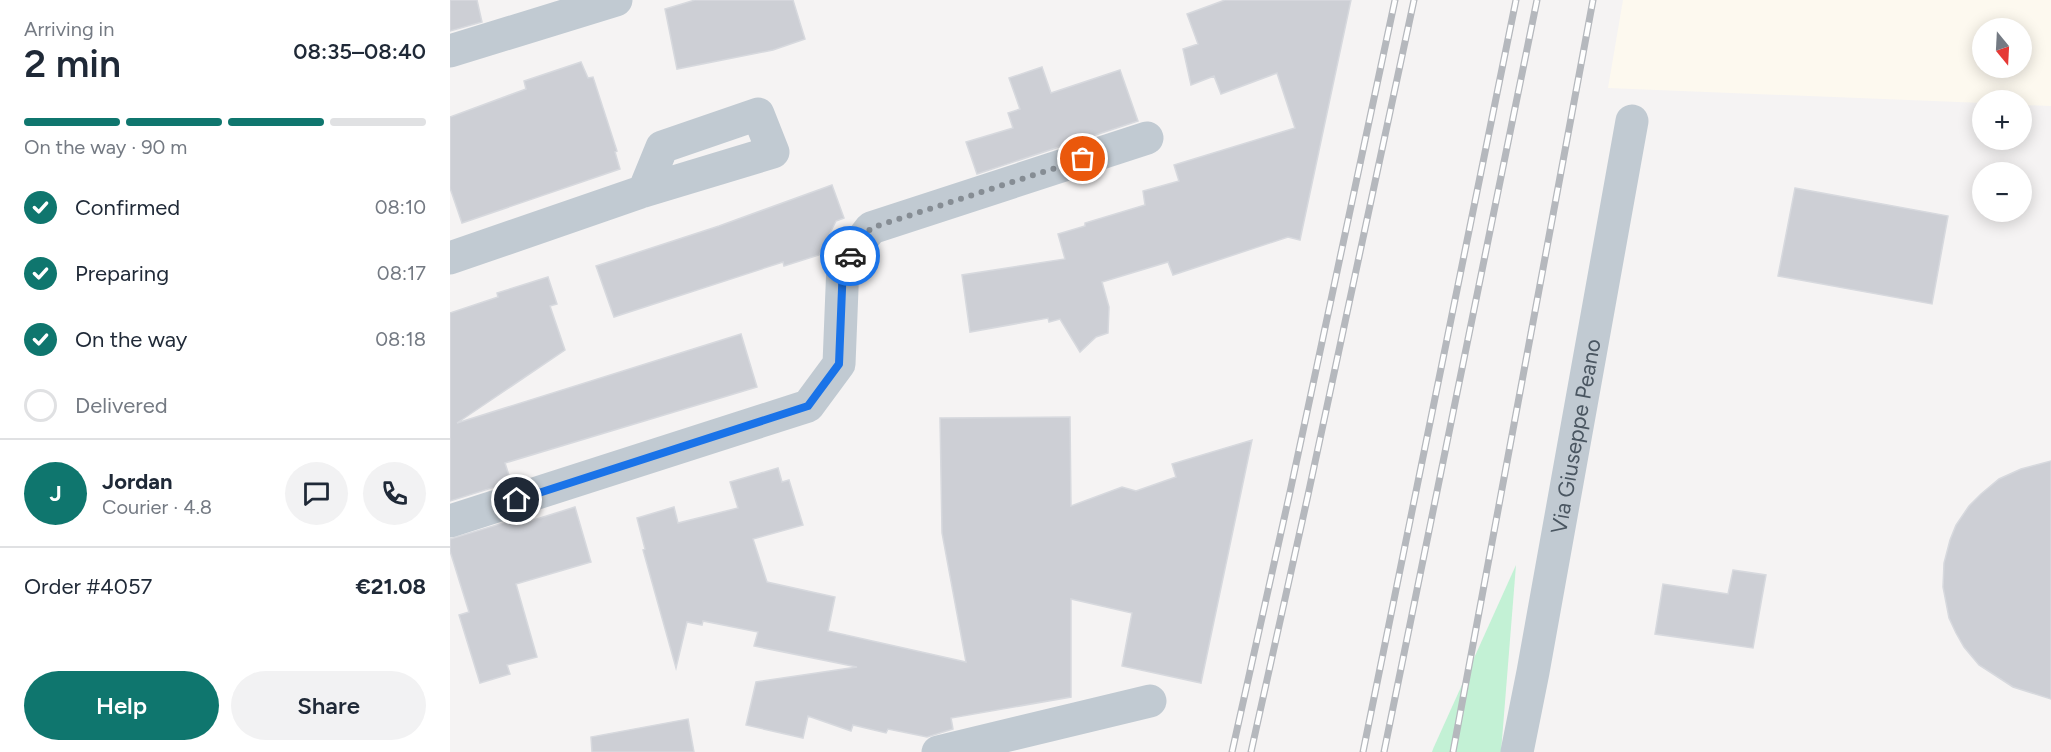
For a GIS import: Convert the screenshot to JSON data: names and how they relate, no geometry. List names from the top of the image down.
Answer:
{
  "streets": {
    "street": ["Via Giuseppe Peano"]
  },
  "north": "bottom",
  "page": {
    "heading": ["2 min", "Arriving in", "08:35–08:40"],
    "panel": [
      "Jordan",
      "Courier · 4.8",
      "Order #4057",
      "€21.08"
    ],
    "map_buttons": ["+", "−"],
    "bar": "On the way · 90 m",
    "list": [
      ["Confirmed", "08:10"],
      ["Preparing", "08:17"],
      ["On the way", "08:18"],
      "Delivered"
    ],
    "round": "J",
    "buttons": ["Help", "Share"]
  }
}
